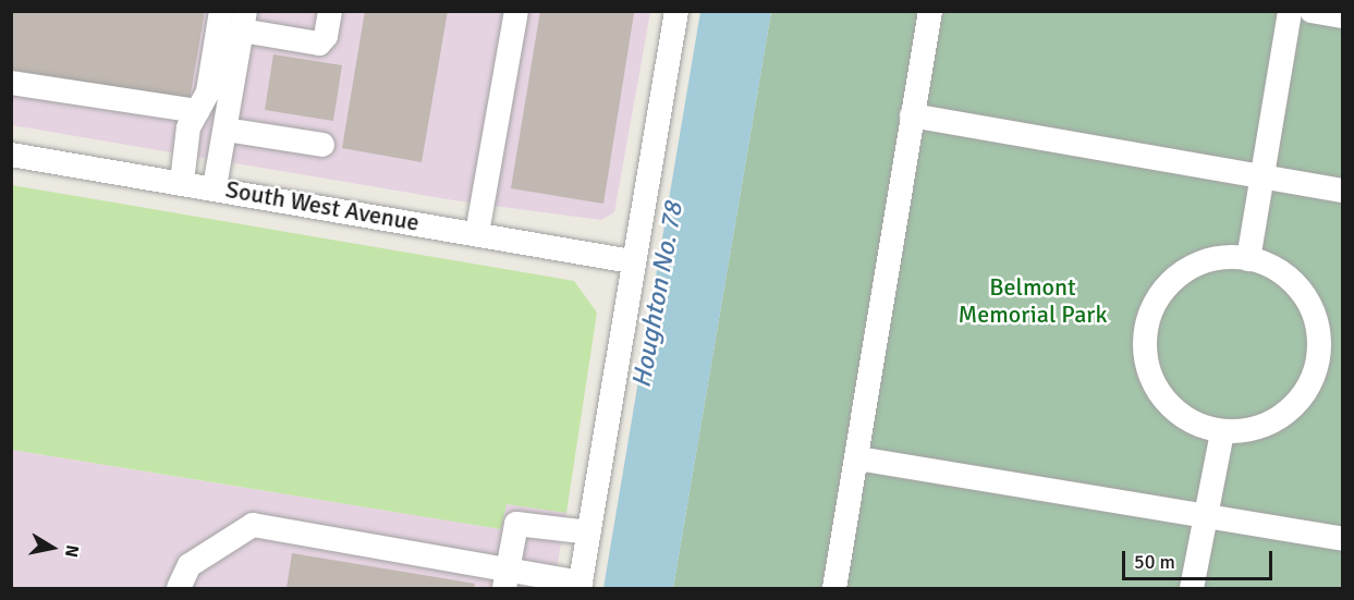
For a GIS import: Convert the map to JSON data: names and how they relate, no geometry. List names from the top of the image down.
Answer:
{
  "streets": {
    "street": ["South West Avenue"]
  },
  "water": ["Houghton No. 78"],
  "parks": ["Belmont Memorial Park"],
  "scale_bar": "50 m",
  "north": "right"
}
